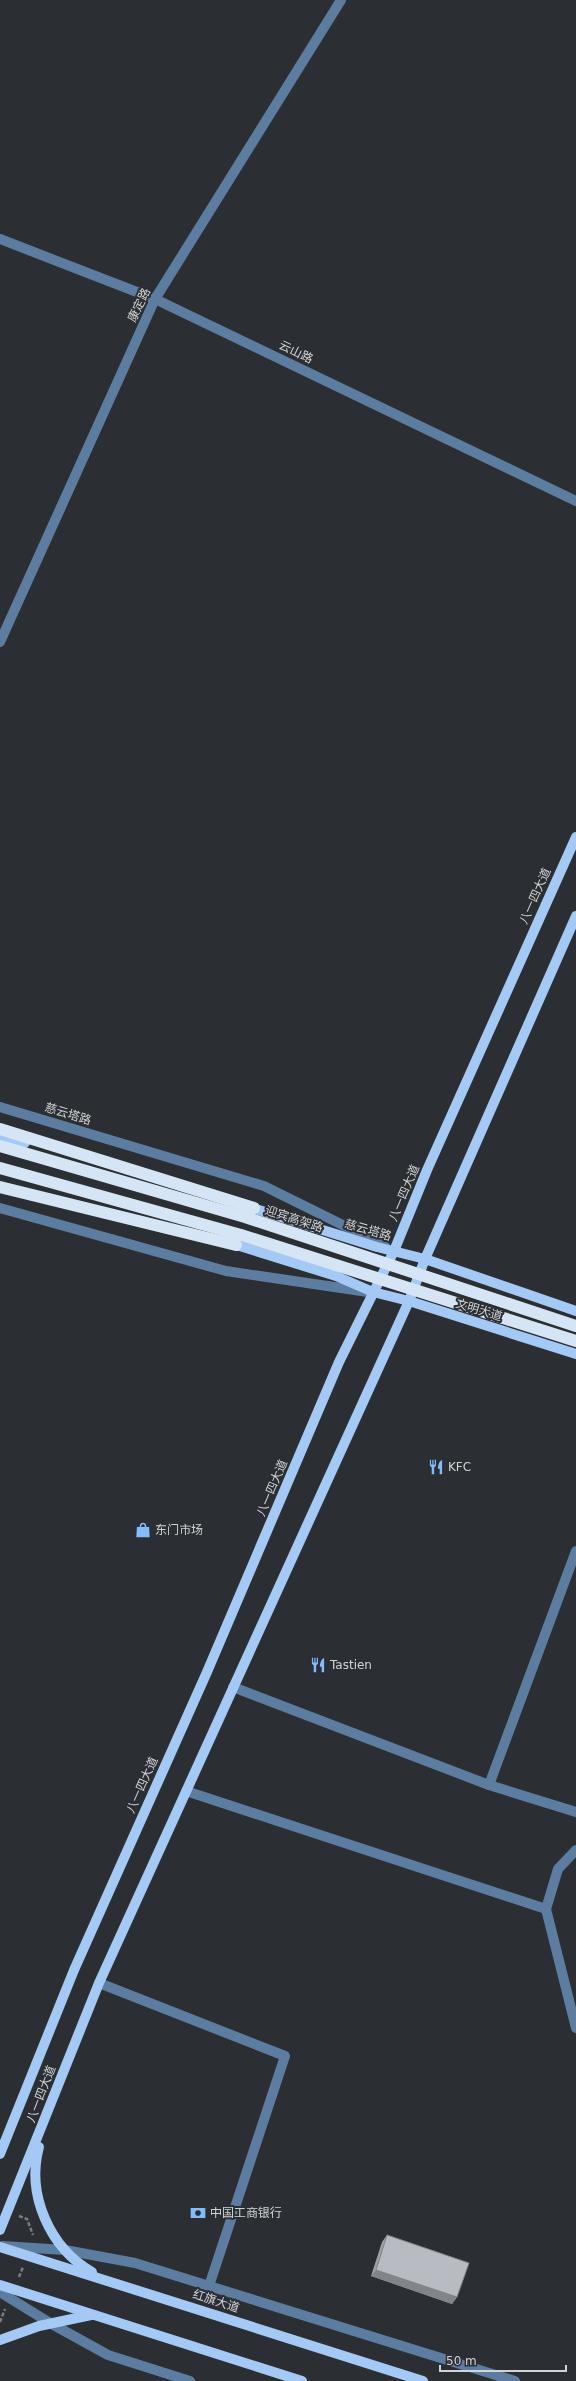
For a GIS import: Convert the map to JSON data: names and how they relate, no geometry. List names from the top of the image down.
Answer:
{
  "streets": {
    "highway": ["迎宾高架路"],
    "main road": [
      "八一四大道",
      "慈云塔路",
      "文明大道",
      "红旗大道"
    ],
    "street": ["康定路", "云山路"]
  },
  "crossings": [
    ["康定路", "云山路"],
    ["八一四大道", "慈云塔路"],
    ["八一四大道", "文明大道"]
  ],
  "places": {
    "restaurant": ["KFC", "Tastien"],
    "shop": ["东门市场"],
    "bank": ["中国工商银行"]
  },
  "scale_bar": "50 m"
}
